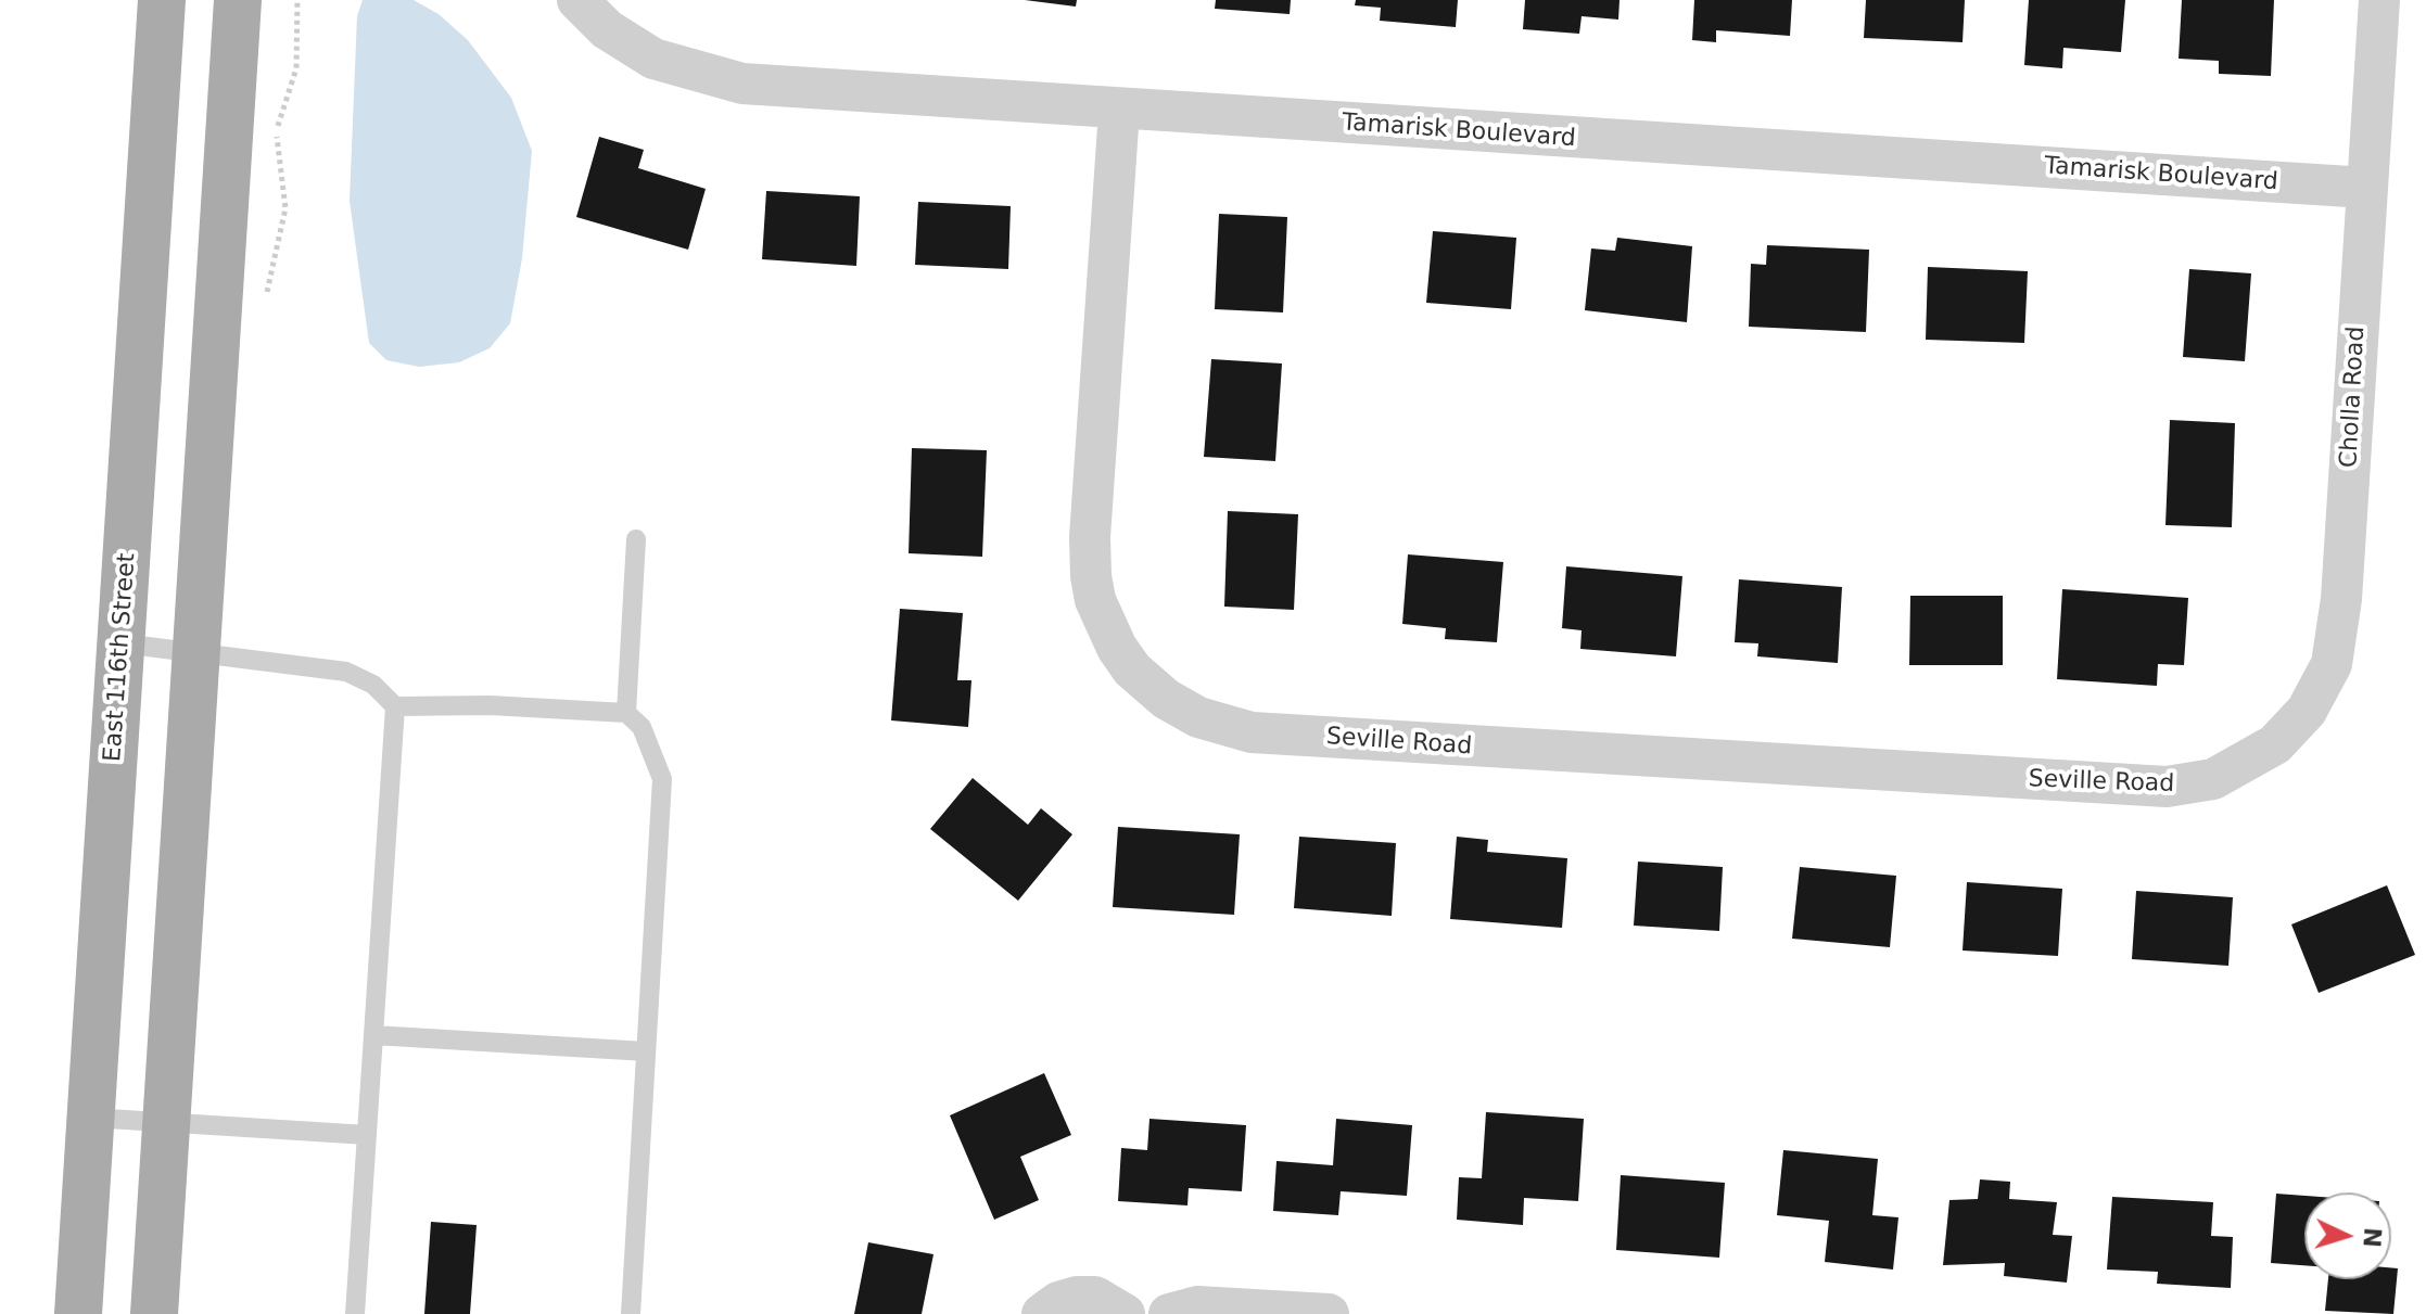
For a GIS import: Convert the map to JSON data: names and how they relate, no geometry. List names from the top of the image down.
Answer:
{
  "streets": {
    "main road": ["East 116th Street"],
    "street": ["Tamarisk Boulevard", "Cholla Road", "Seville Road"]
  },
  "crossings": [
    ["Tamarisk Boulevard", "Cholla Road"],
    ["Tamarisk Boulevard", "Seville Road"],
    ["Cholla Road", "Seville Road"]
  ],
  "north": "right"
}
